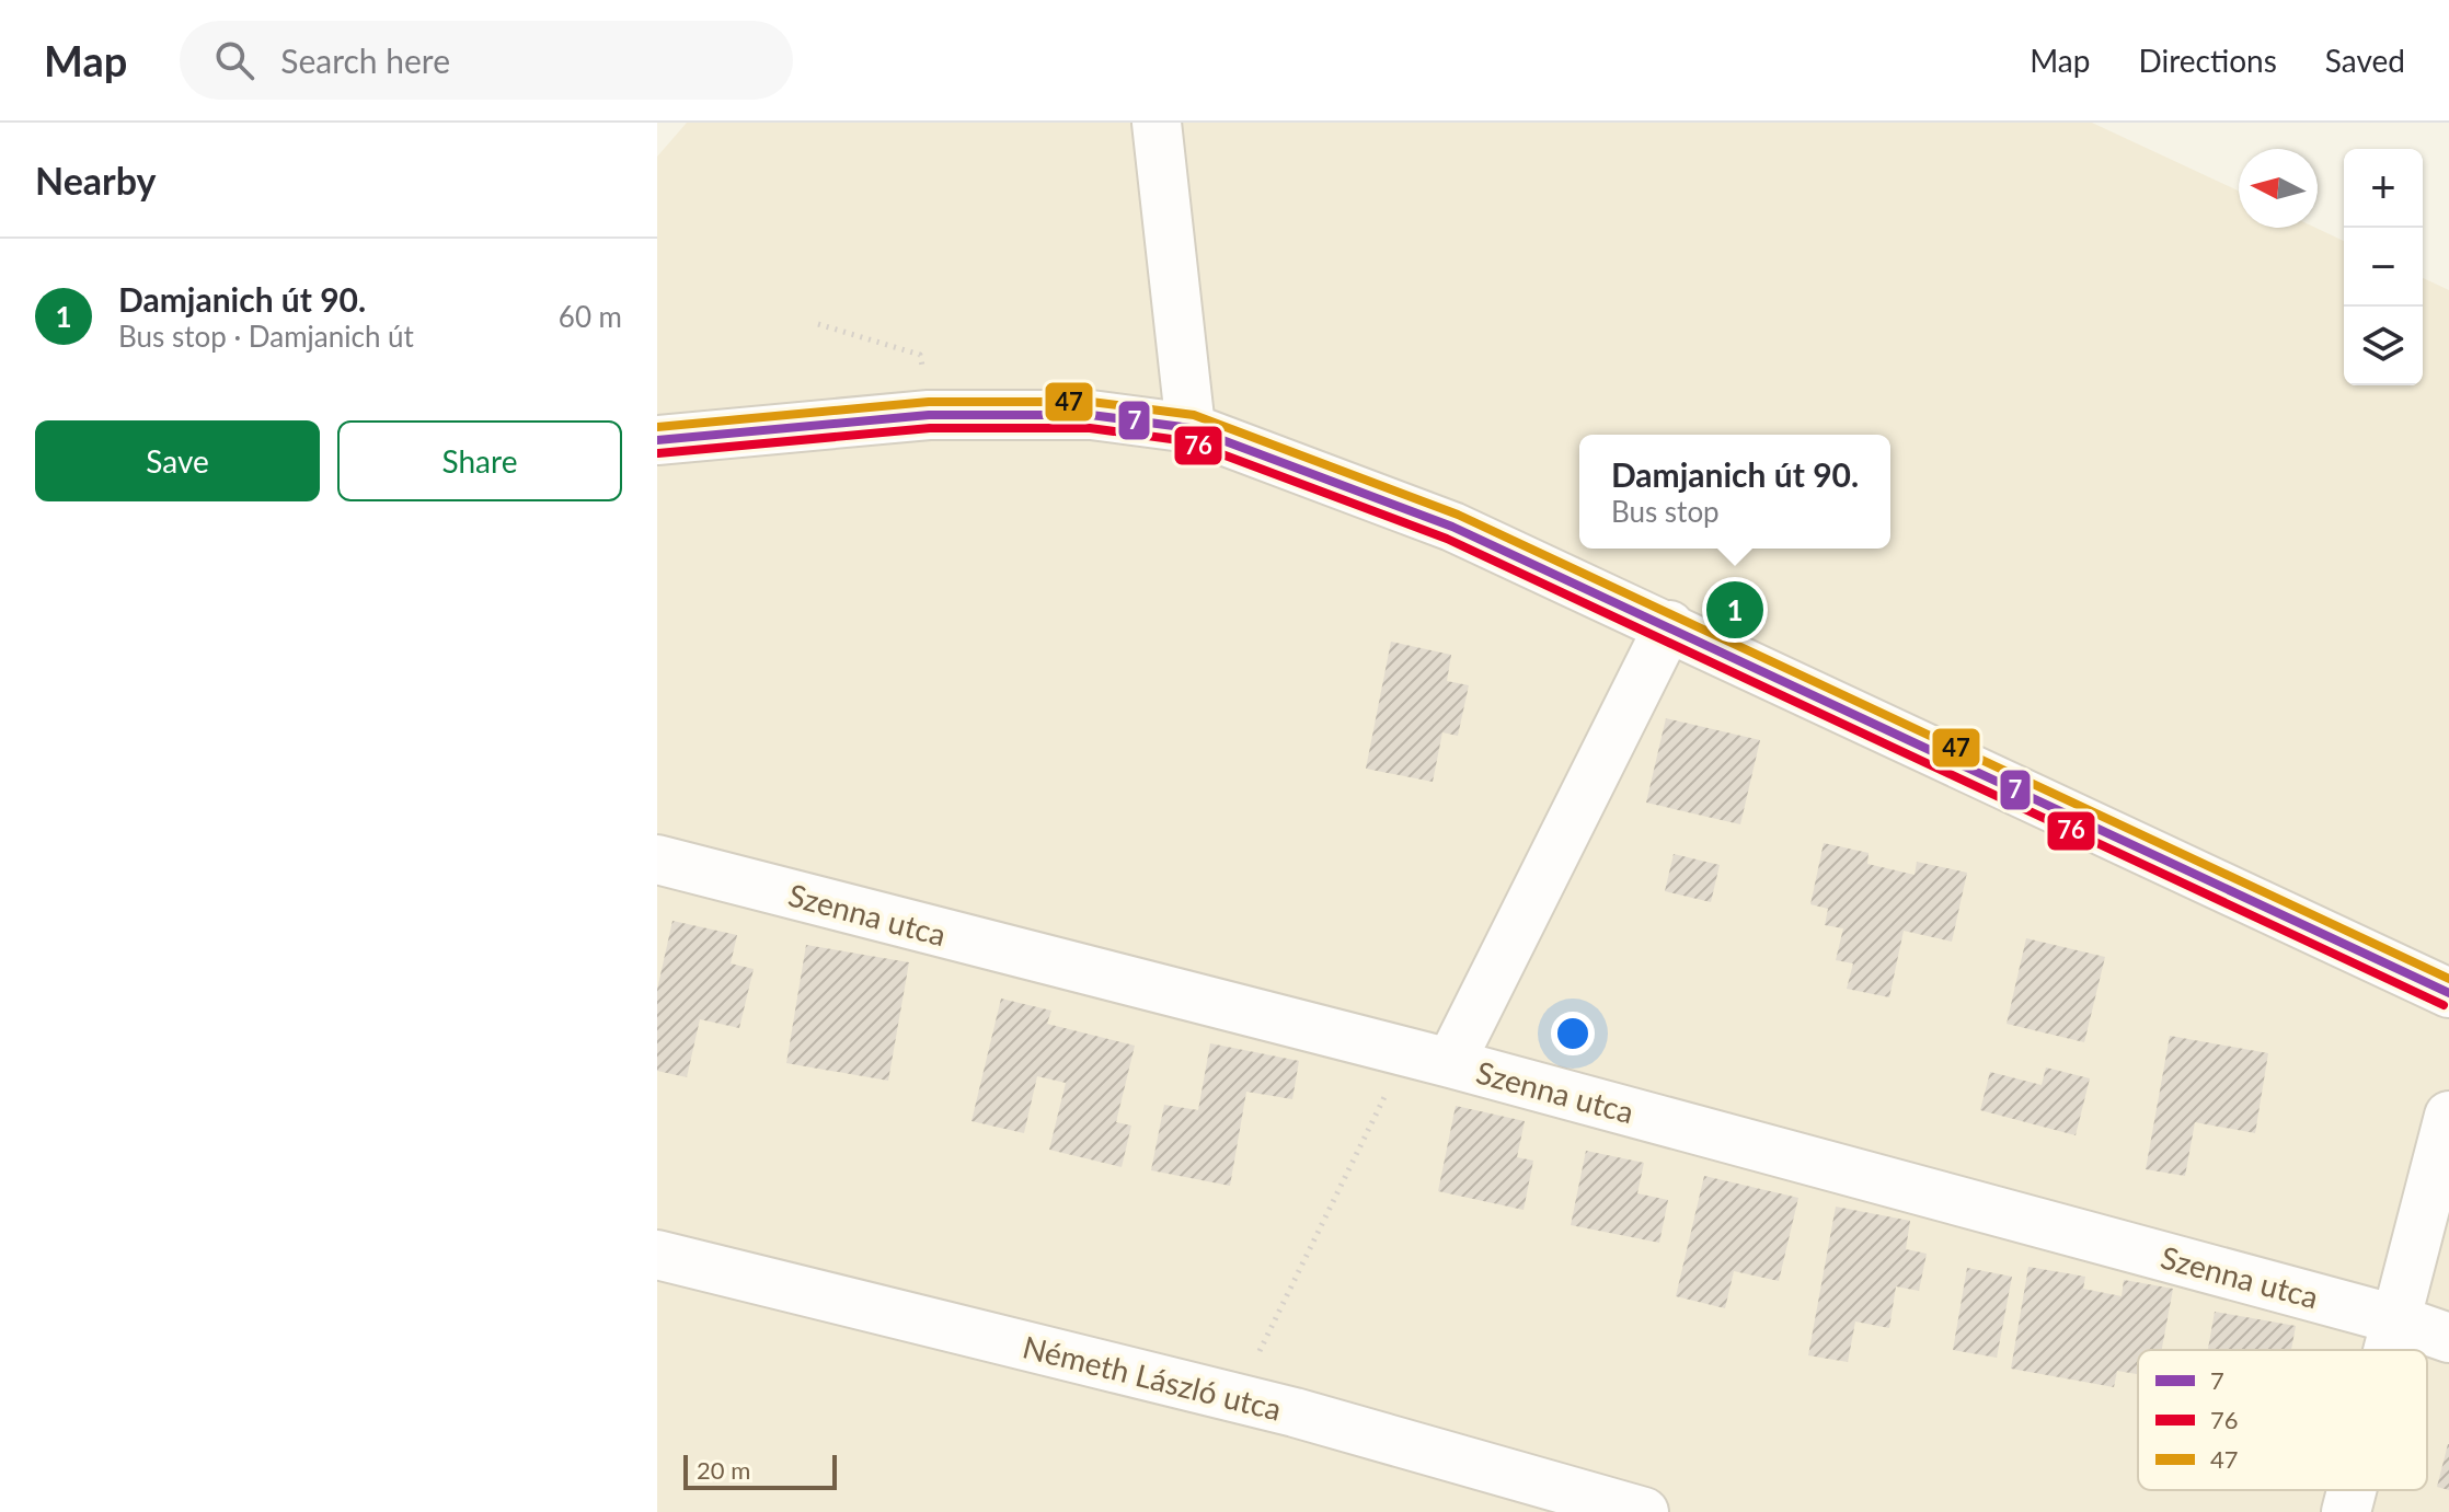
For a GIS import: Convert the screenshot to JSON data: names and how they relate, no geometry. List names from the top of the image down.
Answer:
{
  "streets": {
    "street": ["Szenna utca", "Németh László utca"]
  },
  "lines": ["transit line 47", "transit line 7", "transit line 76"],
  "legend": ["7", "76", "47"],
  "scale_bar": "20 m",
  "north": "left",
  "page": {
    "header": "Map",
    "search": "Search here",
    "nav": ["Map", "Directions", "Saved"],
    "heading": "Nearby",
    "map_buttons": ["+", "−"],
    "list": [
      {
        "mark": "1",
        "name": "Damjanich út 90.",
        "note": "Bus stop · Damjanich út",
        "value": "60 m"
      }
    ],
    "buttons": ["Save", "Share"],
    "popup": ["Damjanich út 90.", "Bus stop"],
    "pins": "1",
    "scale": "20 m"
  }
}
